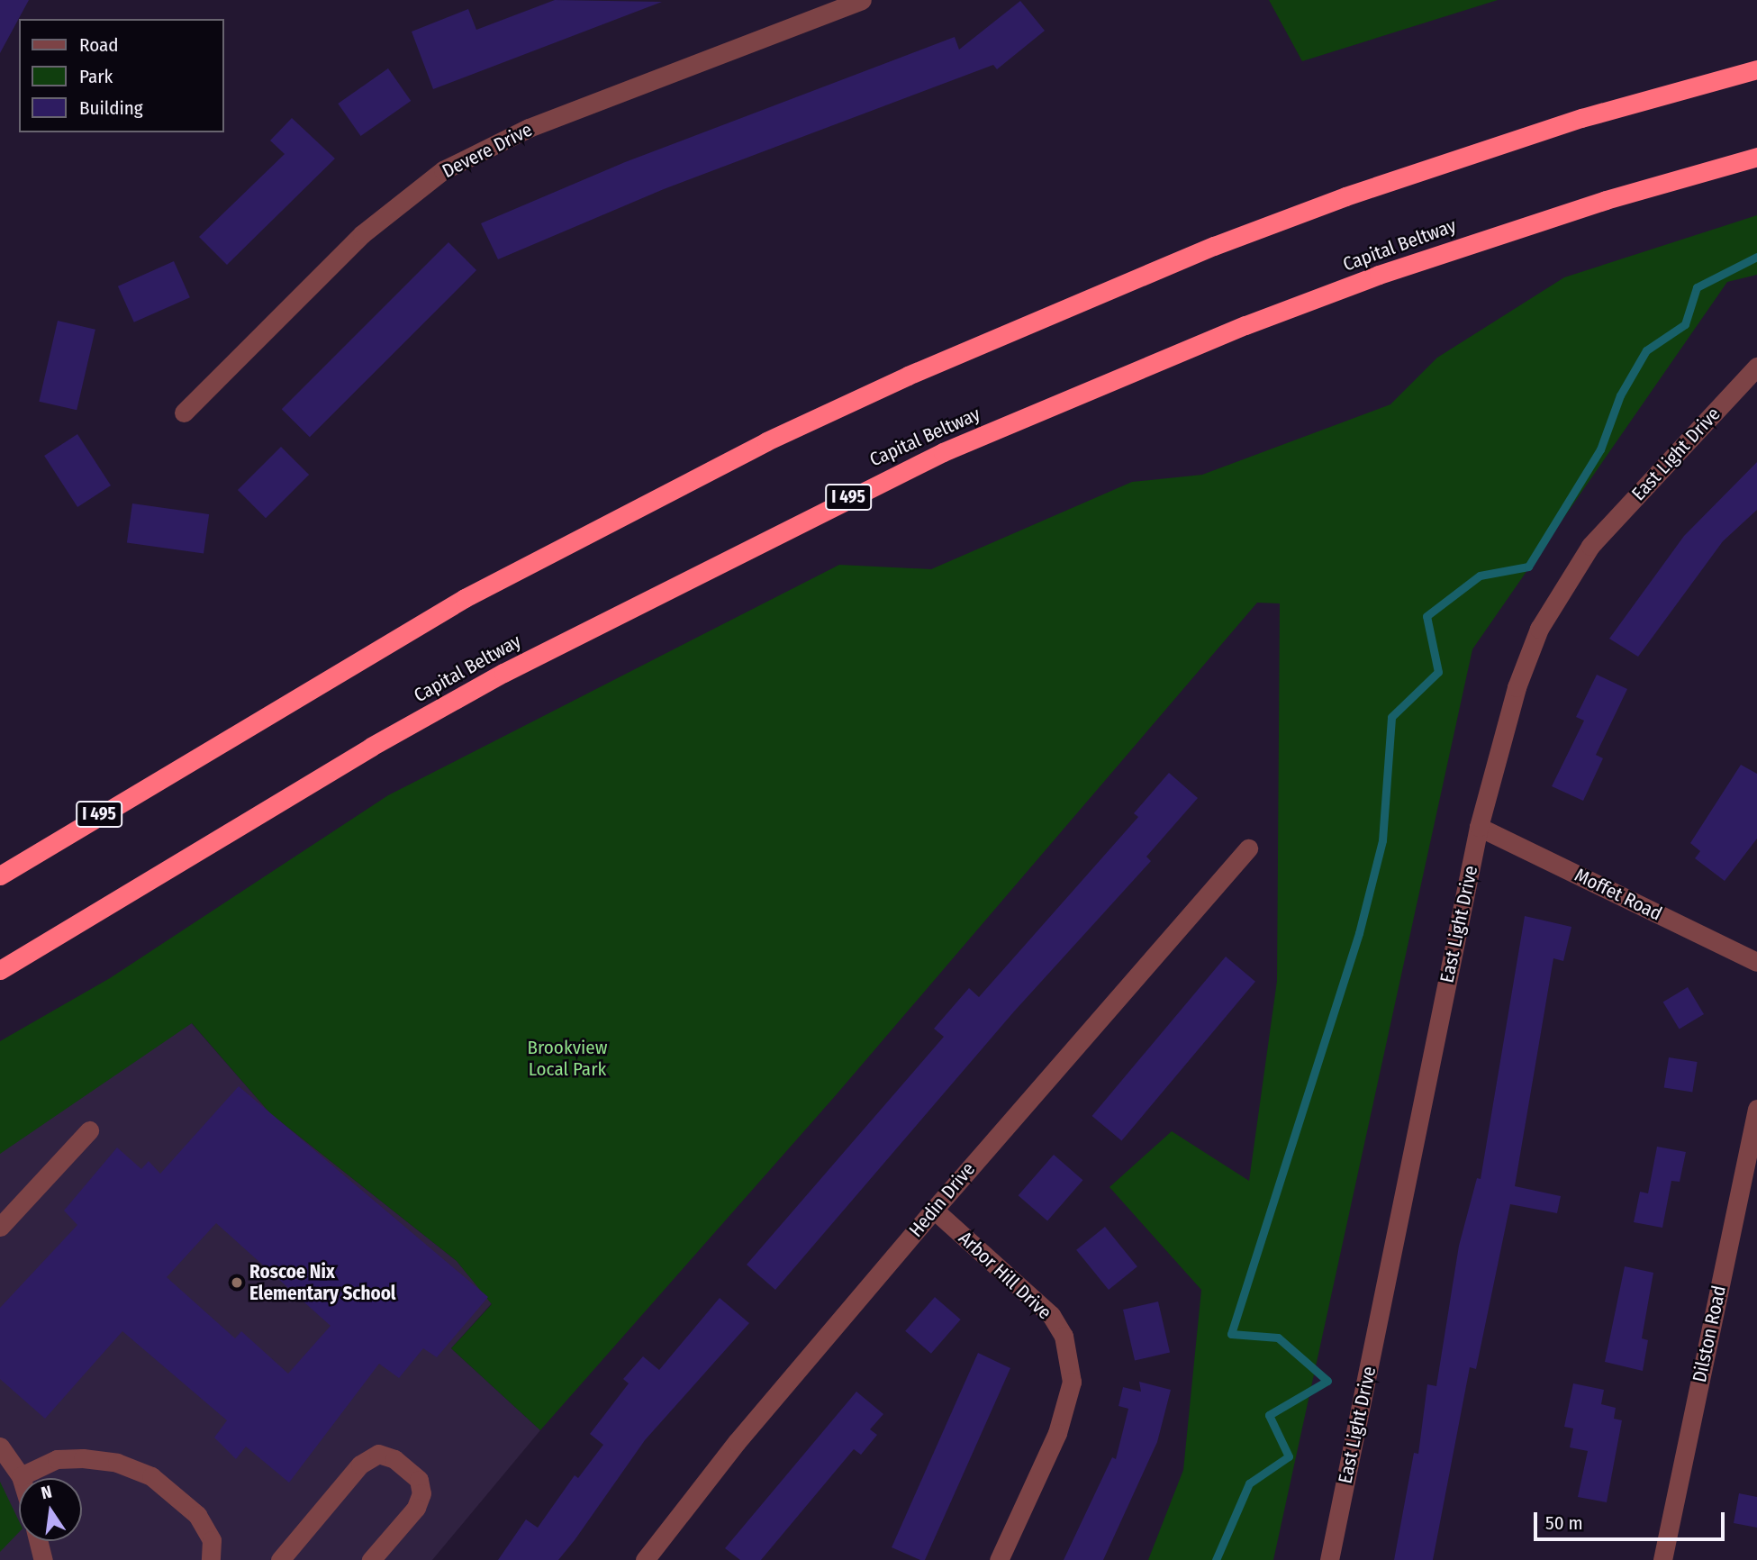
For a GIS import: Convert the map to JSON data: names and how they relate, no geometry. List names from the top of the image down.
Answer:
{
  "streets": {
    "highway": ["Capital Beltway", "I 495"],
    "street": [
      "Devere Drive",
      "East Light Drive",
      "Moffet Road",
      "Hedin Drive",
      "Arbor Hill Drive",
      "Dilston Road"
    ]
  },
  "crossings": [
    ["East Light Drive", "Moffet Road"],
    ["Hedin Drive", "Arbor Hill Drive"]
  ],
  "parks": ["Brookview Local Park"],
  "places": ["Roscoe Nix Elementary School"],
  "legend": ["Road", "Park", "Building"],
  "scale_bar": "50 m",
  "north": "top"
}
